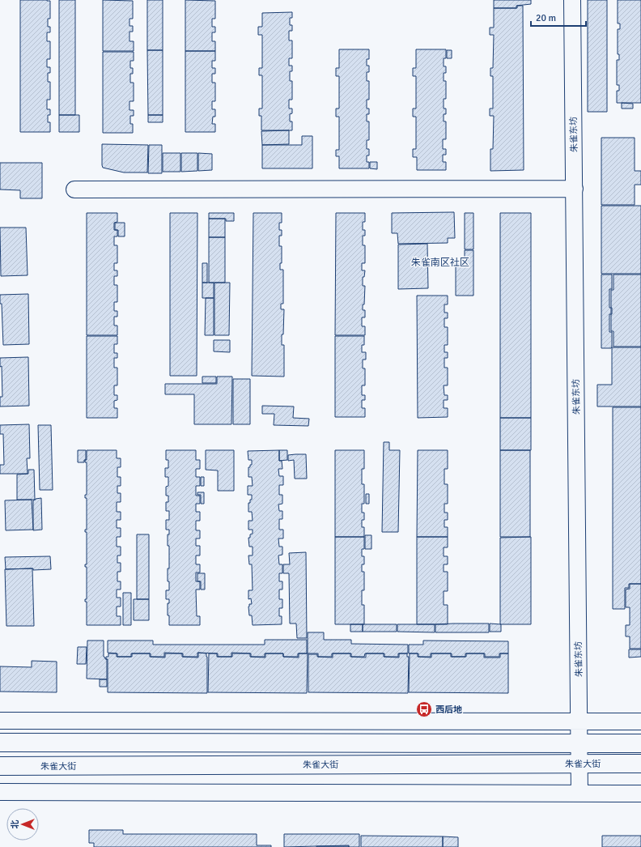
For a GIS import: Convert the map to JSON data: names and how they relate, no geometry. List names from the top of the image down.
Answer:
{
  "streets": {
    "main road": ["朱雀大街"],
    "street": ["朱雀东坊"]
  },
  "crossings": [
    ["朱雀东坊", "朱雀大街"]
  ],
  "districts": ["朱雀南区社区"],
  "places": {
    "bus stop": ["西后地"]
  },
  "scale_bar": "20 m",
  "north": "left"
}
